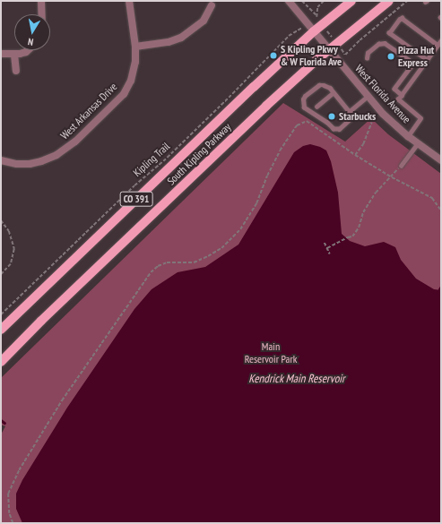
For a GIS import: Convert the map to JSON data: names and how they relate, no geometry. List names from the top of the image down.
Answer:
{
  "streets": {
    "main road": ["South Kipling Parkway", "CO 391"],
    "street": ["West Florida Avenue", "West Arkansas Drive"],
    "path": ["Kipling Trail"]
  },
  "crossings": [
    ["West Florida Avenue", "South Kipling Parkway"]
  ],
  "water": ["Kendrick Main Reservoir"],
  "parks": ["Main Reservoir Park"],
  "places": ["S Kipling Pkwy & W Florida Ave", "Pizza Hut Express", "Starbucks"],
  "north": "bottom"
}
